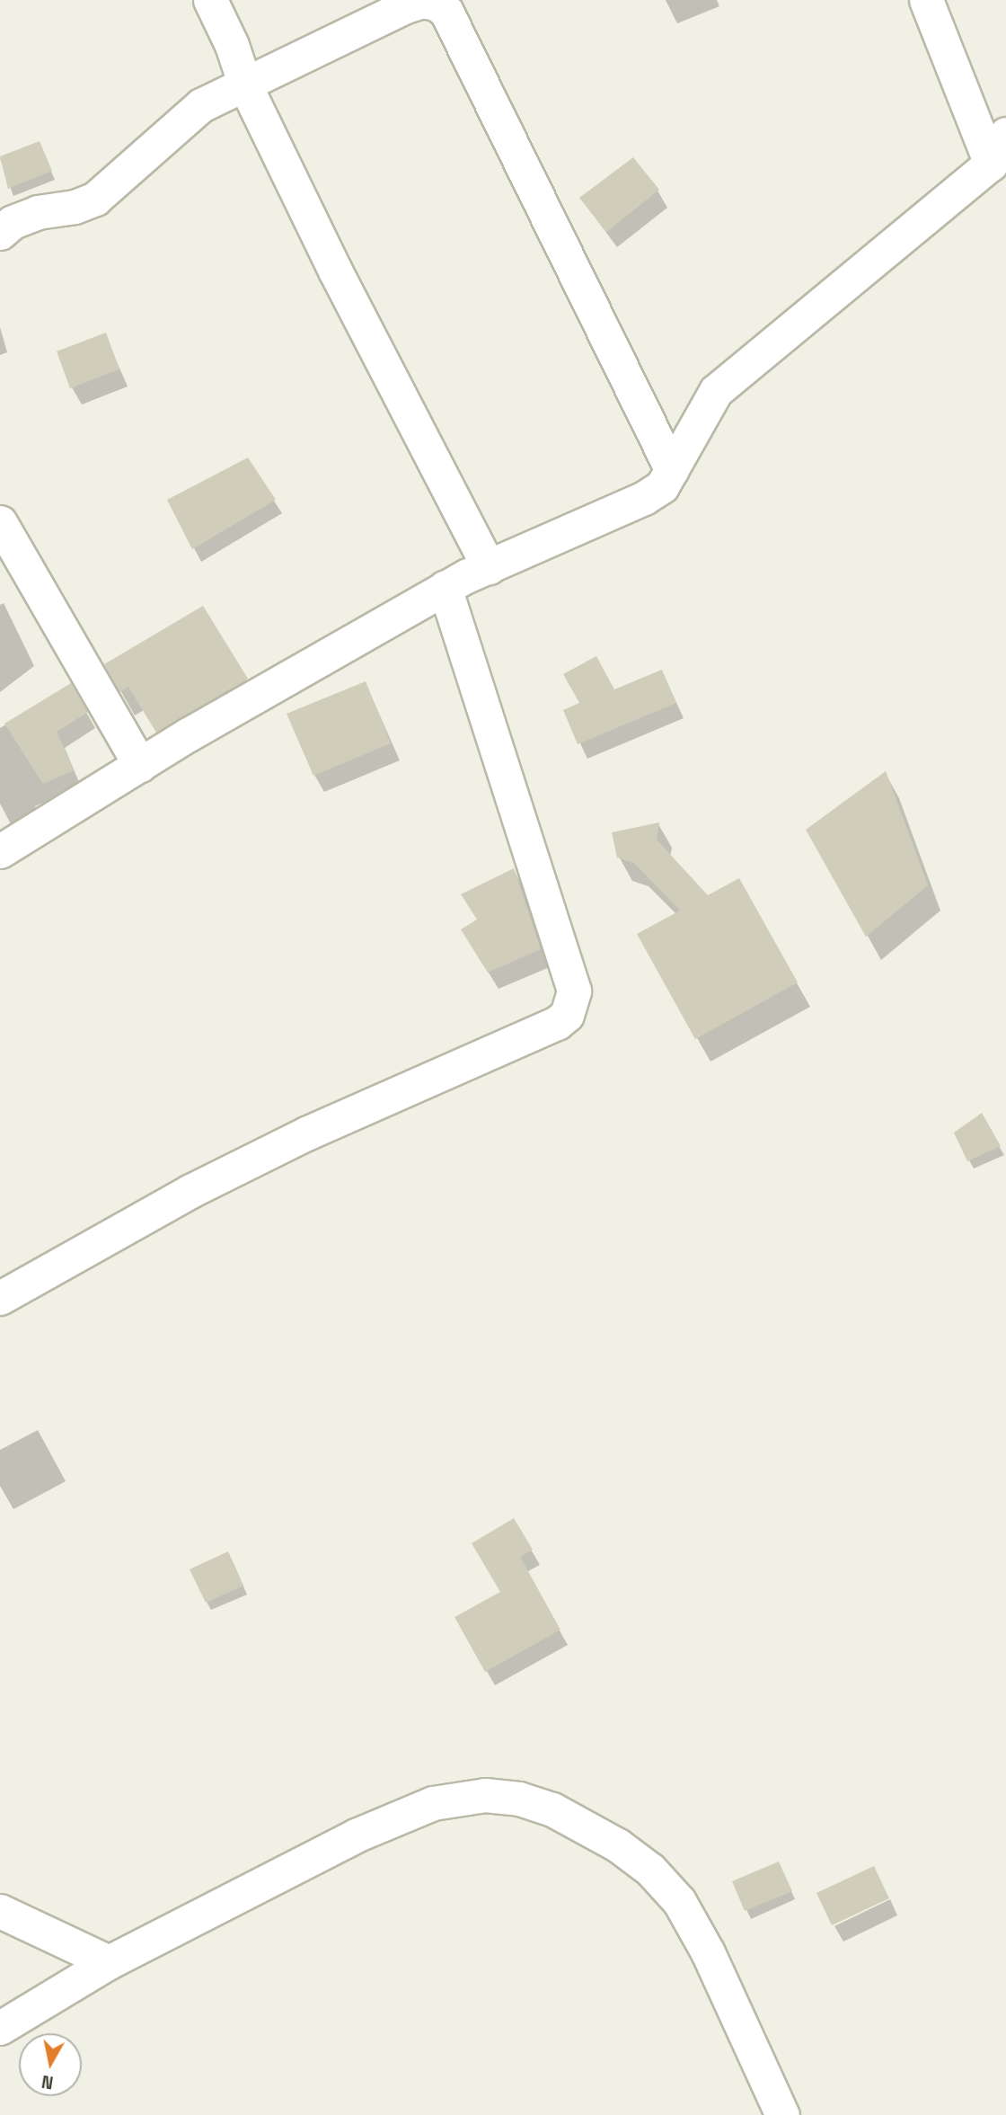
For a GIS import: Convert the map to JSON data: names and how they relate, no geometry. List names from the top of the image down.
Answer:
{
  "north": "bottom"
}
